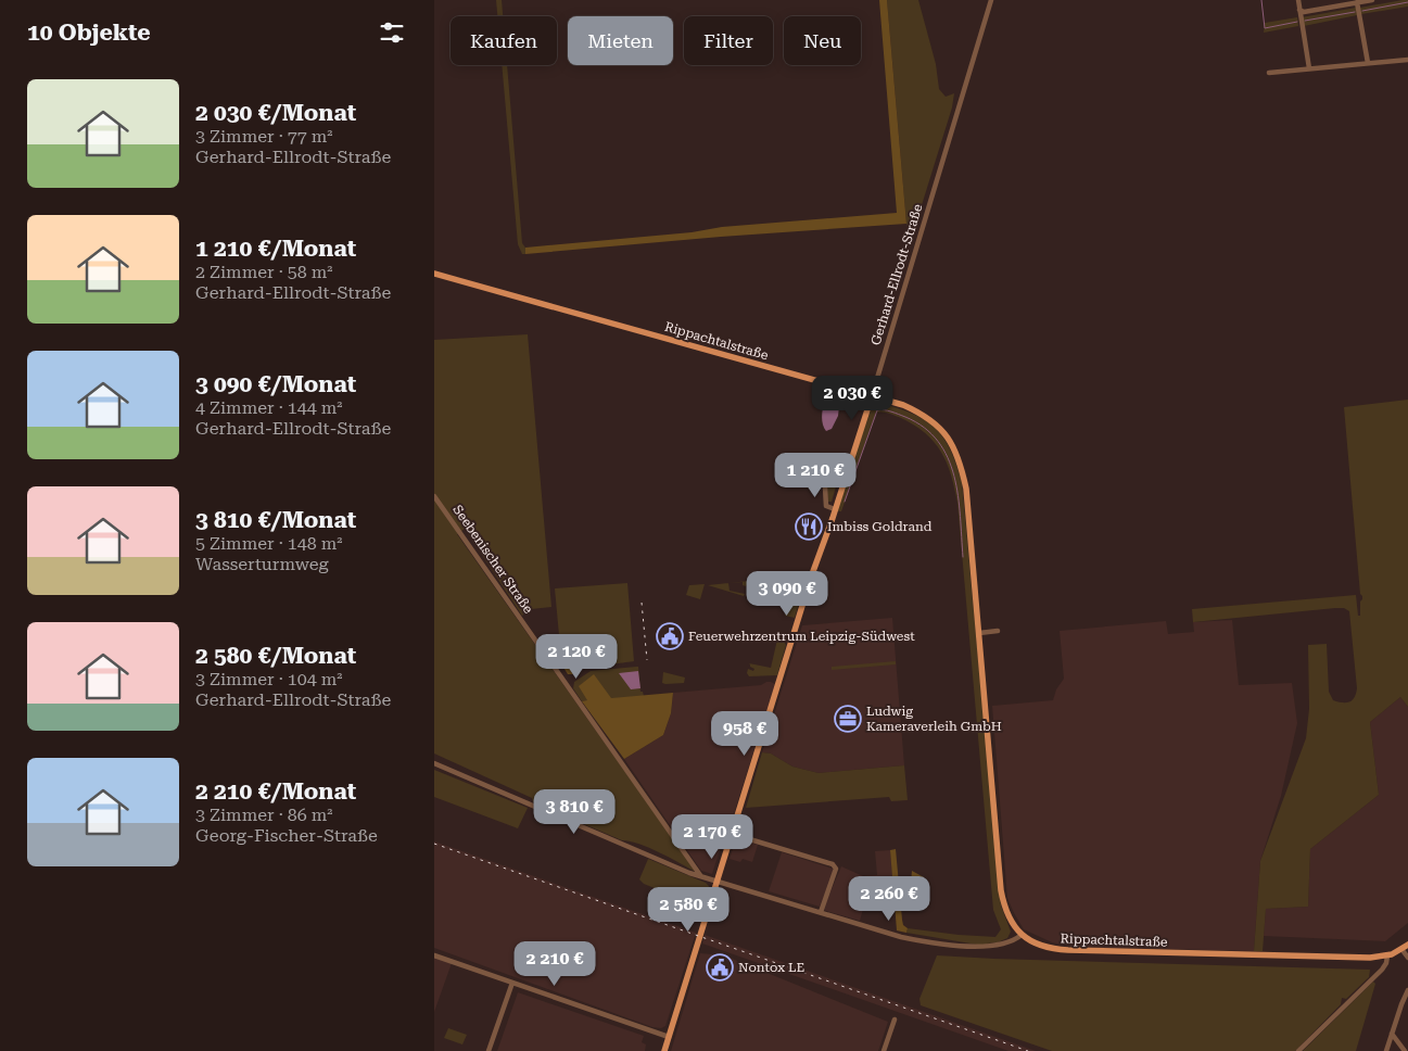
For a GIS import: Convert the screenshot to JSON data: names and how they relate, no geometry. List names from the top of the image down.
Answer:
{
  "streets": {
    "main road": ["Gerhard-Ellrodt-Straße", "Rippachtalstraße"],
    "street": ["Seebenischer Straße"]
  },
  "crossings": [
    ["Gerhard-Ellrodt-Straße", "Rippachtalstraße"]
  ],
  "places": {
    "restaurant": ["Imbiss Goldrand"],
    "public building": ["Feuerwehrzentrum Leipzig-Südwest", "Nontox LE"],
    "office": ["Ludwig Kameraverleih GmbH"]
  },
  "page": {
    "heading": "10 Objekte",
    "chip": [
      "Kaufen",
      "Mieten",
      "Filter",
      "Neu"
    ],
    "list": [
      {
        "name": "2 030 €/Monat",
        "note": "3 Zimmer · 77 m² · Gerhard-Ellrodt-Straße"
      },
      {
        "name": "1 210 €/Monat",
        "note": "2 Zimmer · 58 m² · Gerhard-Ellrodt-Straße"
      },
      {
        "name": "3 090 €/Monat",
        "note": "4 Zimmer · 144 m² · Gerhard-Ellrodt-Straße"
      },
      {
        "name": "3 810 €/Monat",
        "note": "5 Zimmer · 148 m² · Wasserturmweg"
      },
      {
        "name": "2 580 €/Monat",
        "note": "3 Zimmer · 104 m² · Gerhard-Ellrodt-Straße"
      },
      {
        "name": "2 210 €/Monat",
        "note": "3 Zimmer · 86 m² · Georg-Fischer-Straße"
      }
    ],
    "price": [
      "2 030 €",
      "1 210 €",
      "3 090 €",
      "2 120 €",
      "958 €",
      "3 810 €",
      "2 170 €",
      "2 260 €",
      "2 580 €",
      "2 210 €"
    ]
  }
}
